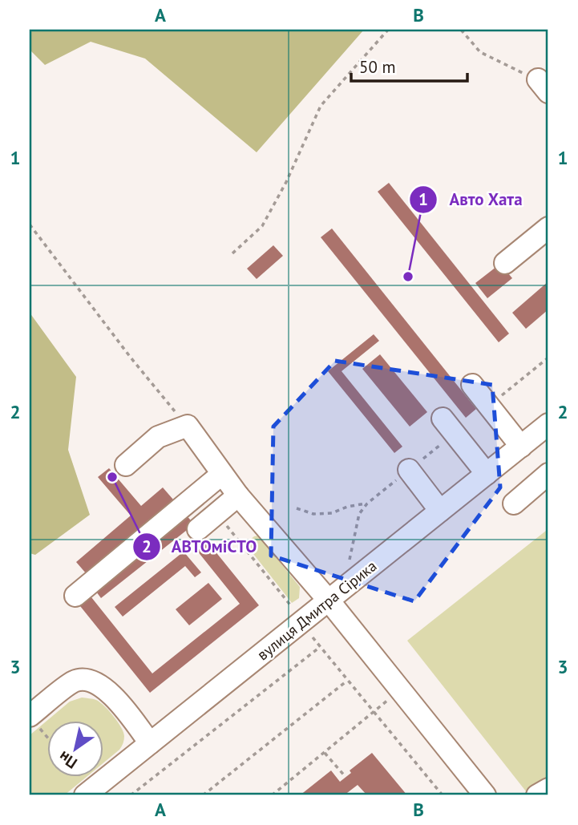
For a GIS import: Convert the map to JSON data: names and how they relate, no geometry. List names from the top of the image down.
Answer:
{
  "streets": {
    "street": ["вулиця Дмитра Сірика"]
  },
  "places": ["Авто Хата", "АВТОміСТО"],
  "scale_bar": "50 m",
  "north": "bottom left",
  "grid": {
    "columns": ["A", "B"],
    "rows": ["1", "2", "3"]
  }
}
